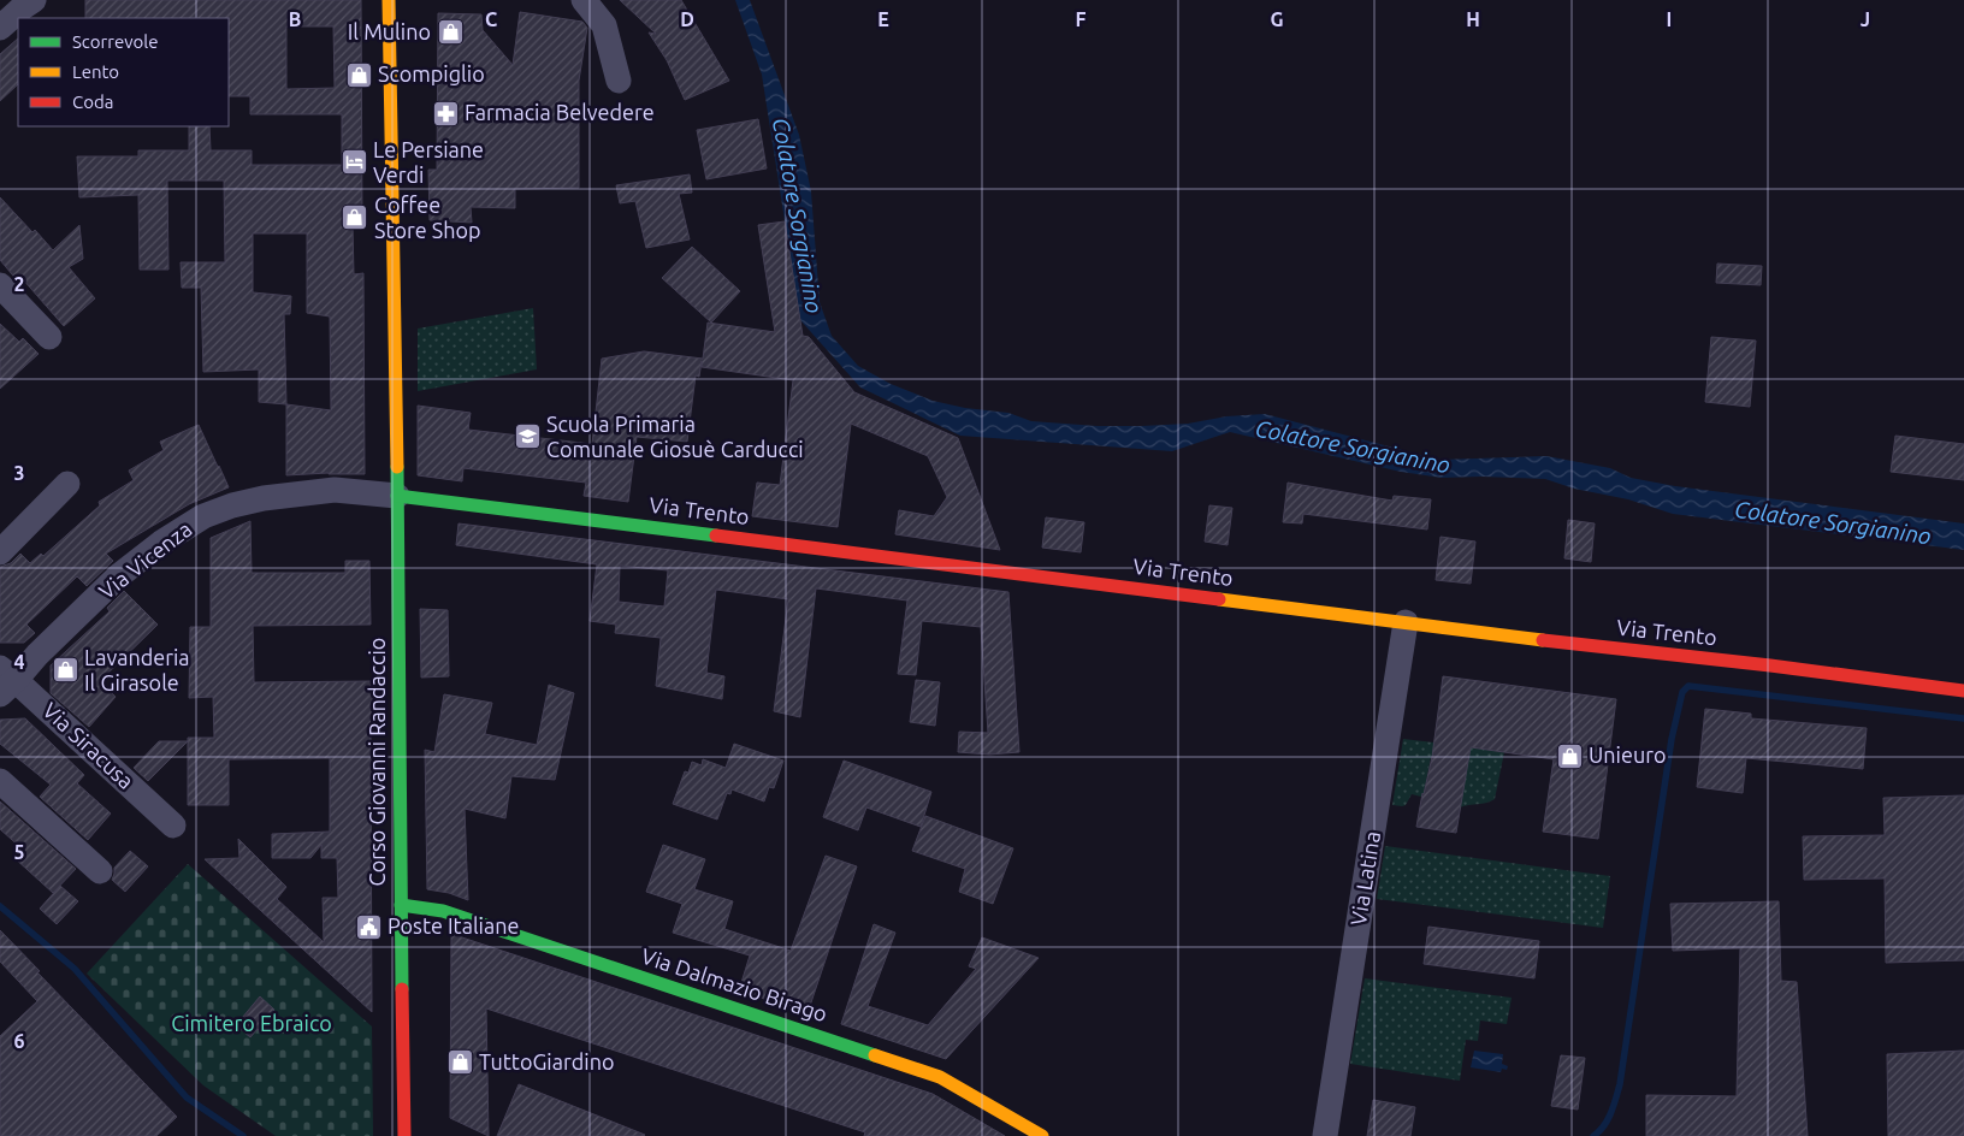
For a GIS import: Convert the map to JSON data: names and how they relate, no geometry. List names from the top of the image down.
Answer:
{
  "streets": {
    "street": [
      "Via Trento",
      "Via Vicenza",
      "Via Siracusa",
      "Corso Giovanni Randaccio",
      "Via Latina",
      "Via Dalmazio Birago"
    ]
  },
  "crossings": [
    ["Via Trento", "Via Vicenza"],
    ["Via Trento", "Corso Giovanni Randaccio"],
    ["Via Trento", "Via Latina"],
    ["Via Vicenza", "Via Siracusa"],
    ["Via Vicenza", "Corso Giovanni Randaccio"],
    ["Corso Giovanni Randaccio", "Via Dalmazio Birago"]
  ],
  "water": ["Colatore Sorgianino"],
  "parks": ["Cimitero Ebraico"],
  "places": {
    "shop": [
      "Il Mulino",
      "Scompiglio",
      "Coffee Store Shop",
      "Lavanderia Il Girasole",
      "Unieuro",
      "TuttoGiardino"
    ],
    "pharmacy": ["Farmacia Belvedere"],
    "hotel": ["Le Persiane Verdi"],
    "school or university": ["Scuola Primaria Comunale Giosuè Carducci"],
    "public building": ["Poste Italiane"]
  },
  "legend": ["Scorrevole", "Lento", "Coda"],
  "grid": {
    "columns": [
      "B",
      "C",
      "D",
      "E",
      "F",
      "G",
      "H",
      "I",
      "J"
    ],
    "rows": [
      "2",
      "3",
      "4",
      "5",
      "6"
    ]
  }
}
